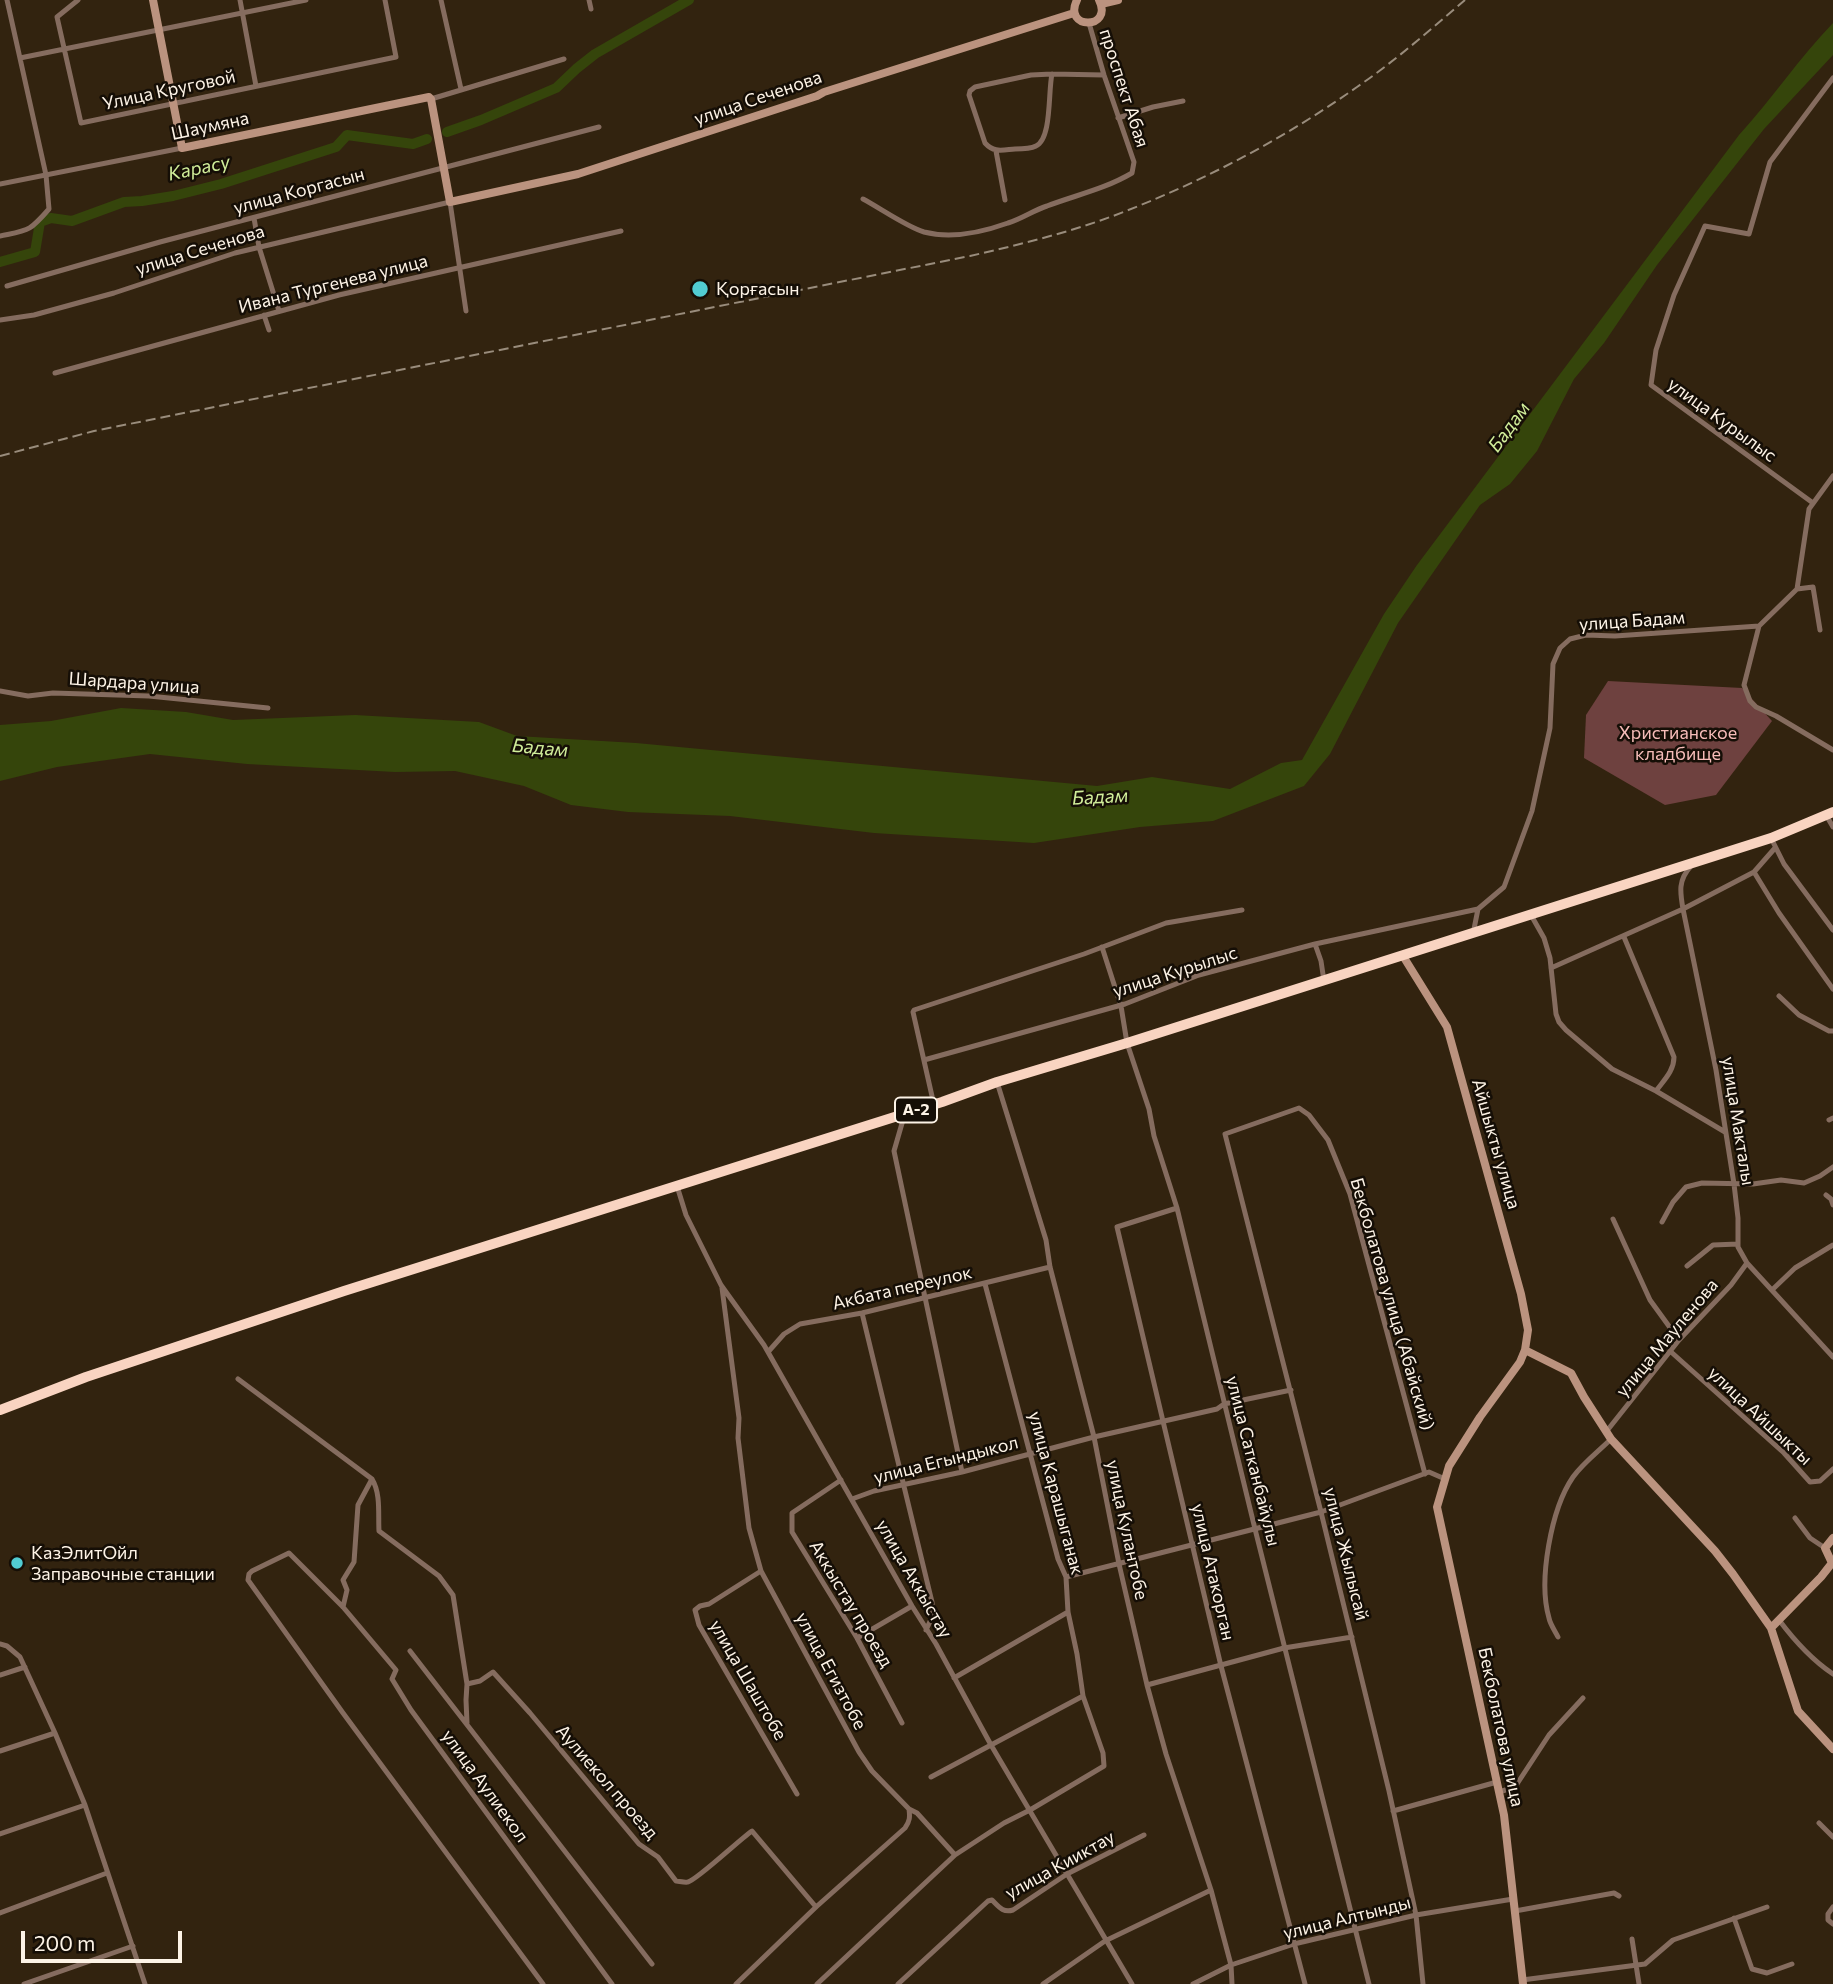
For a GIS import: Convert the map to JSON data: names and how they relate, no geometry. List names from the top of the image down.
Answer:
{
  "streets": {
    "highway": ["A-2"],
    "street": [
      "проспект Абая",
      "Улица Круговой",
      "улица Сеченова",
      "Шаумяна",
      "улица Коргасын",
      "Ивана Тургенева улица",
      "улица Курылыс",
      "улица Бадам",
      "Шардара улица",
      "улица Макталы",
      "Айшыкты улица",
      "Акбата переулок",
      "Бекболатова улица (Абайский)",
      "улица Мауленова",
      "улица Айшыкты",
      "улица Егындыкол",
      "улица Сатканбайулы",
      "улица Карашыганак",
      "улица Кулантобе",
      "улица Жылысай",
      "улица Атакорган",
      "улица Аккыстау",
      "Аккыстау проезд",
      "улица Егизтобе",
      "улица Шаштобе",
      "Бекболатова улица",
      "Аулиекол проезд",
      "улица Аулиекол",
      "улица Кииктау",
      "улица Алтынды"
    ]
  },
  "crossings": [
    ["улица Курылыс", "улица Бадам"],
    ["улица Курылыс", "улица Сатканбайулы"],
    ["A-2", "улица Макталы"],
    ["A-2", "Айшыкты улица"],
    ["A-2", "улица Сатканбайулы"],
    ["A-2", "улица Кулантобе"],
    ["A-2", "улица Аккыстау"],
    ["улица Макталы", "улица Мауленова"],
    ["Акбата переулок", "улица Карашыганак"],
    ["Акбата переулок", "улица Кулантобе"],
    ["Акбата переулок", "улица Аккыстау"],
    ["Бекболатова улица (Абайский)", "улица Жылысай"],
    ["улица Мауленова", "улица Айшыкты"],
    ["улица Егындыкол", "улица Сатканбайулы"],
    ["улица Егындыкол", "улица Карашыганак"],
    ["улица Егындыкол", "улица Кулантобе"],
    ["улица Егындыкол", "улица Жылысай"],
    ["улица Егындыкол", "улица Атакорган"],
    ["улица Егындыкол", "улица Аккыстау"],
    ["улица Сатканбайулы", "улица Атакорган"],
    ["улица Сатканбайулы", "улица Алтынды"],
    ["улица Карашыганак", "улица Аккыстау"],
    ["улица Карашыганак", "улица Егизтобе"],
    ["улица Кулантобе", "улица Алтынды"],
    ["улица Жылысай", "улица Алтынды"],
    ["улица Атакорган", "улица Алтынды"],
    ["улица Аккыстау", "Аккыстау проезд"],
    ["улица Аккыстау", "улица Егизтобе"],
    ["улица Аккыстау", "улица Кииктау"],
    ["улица Егизтобе", "улица Шаштобе"],
    ["Бекболатова улица", "улица Алтынды"]
  ],
  "water": ["Карасу", "Бадам"],
  "parks": ["Христианское кладбище"],
  "places": ["Қорғасын", "КазЭлитОйл Заправочные станции"],
  "scale_bar": "200 m"
}
